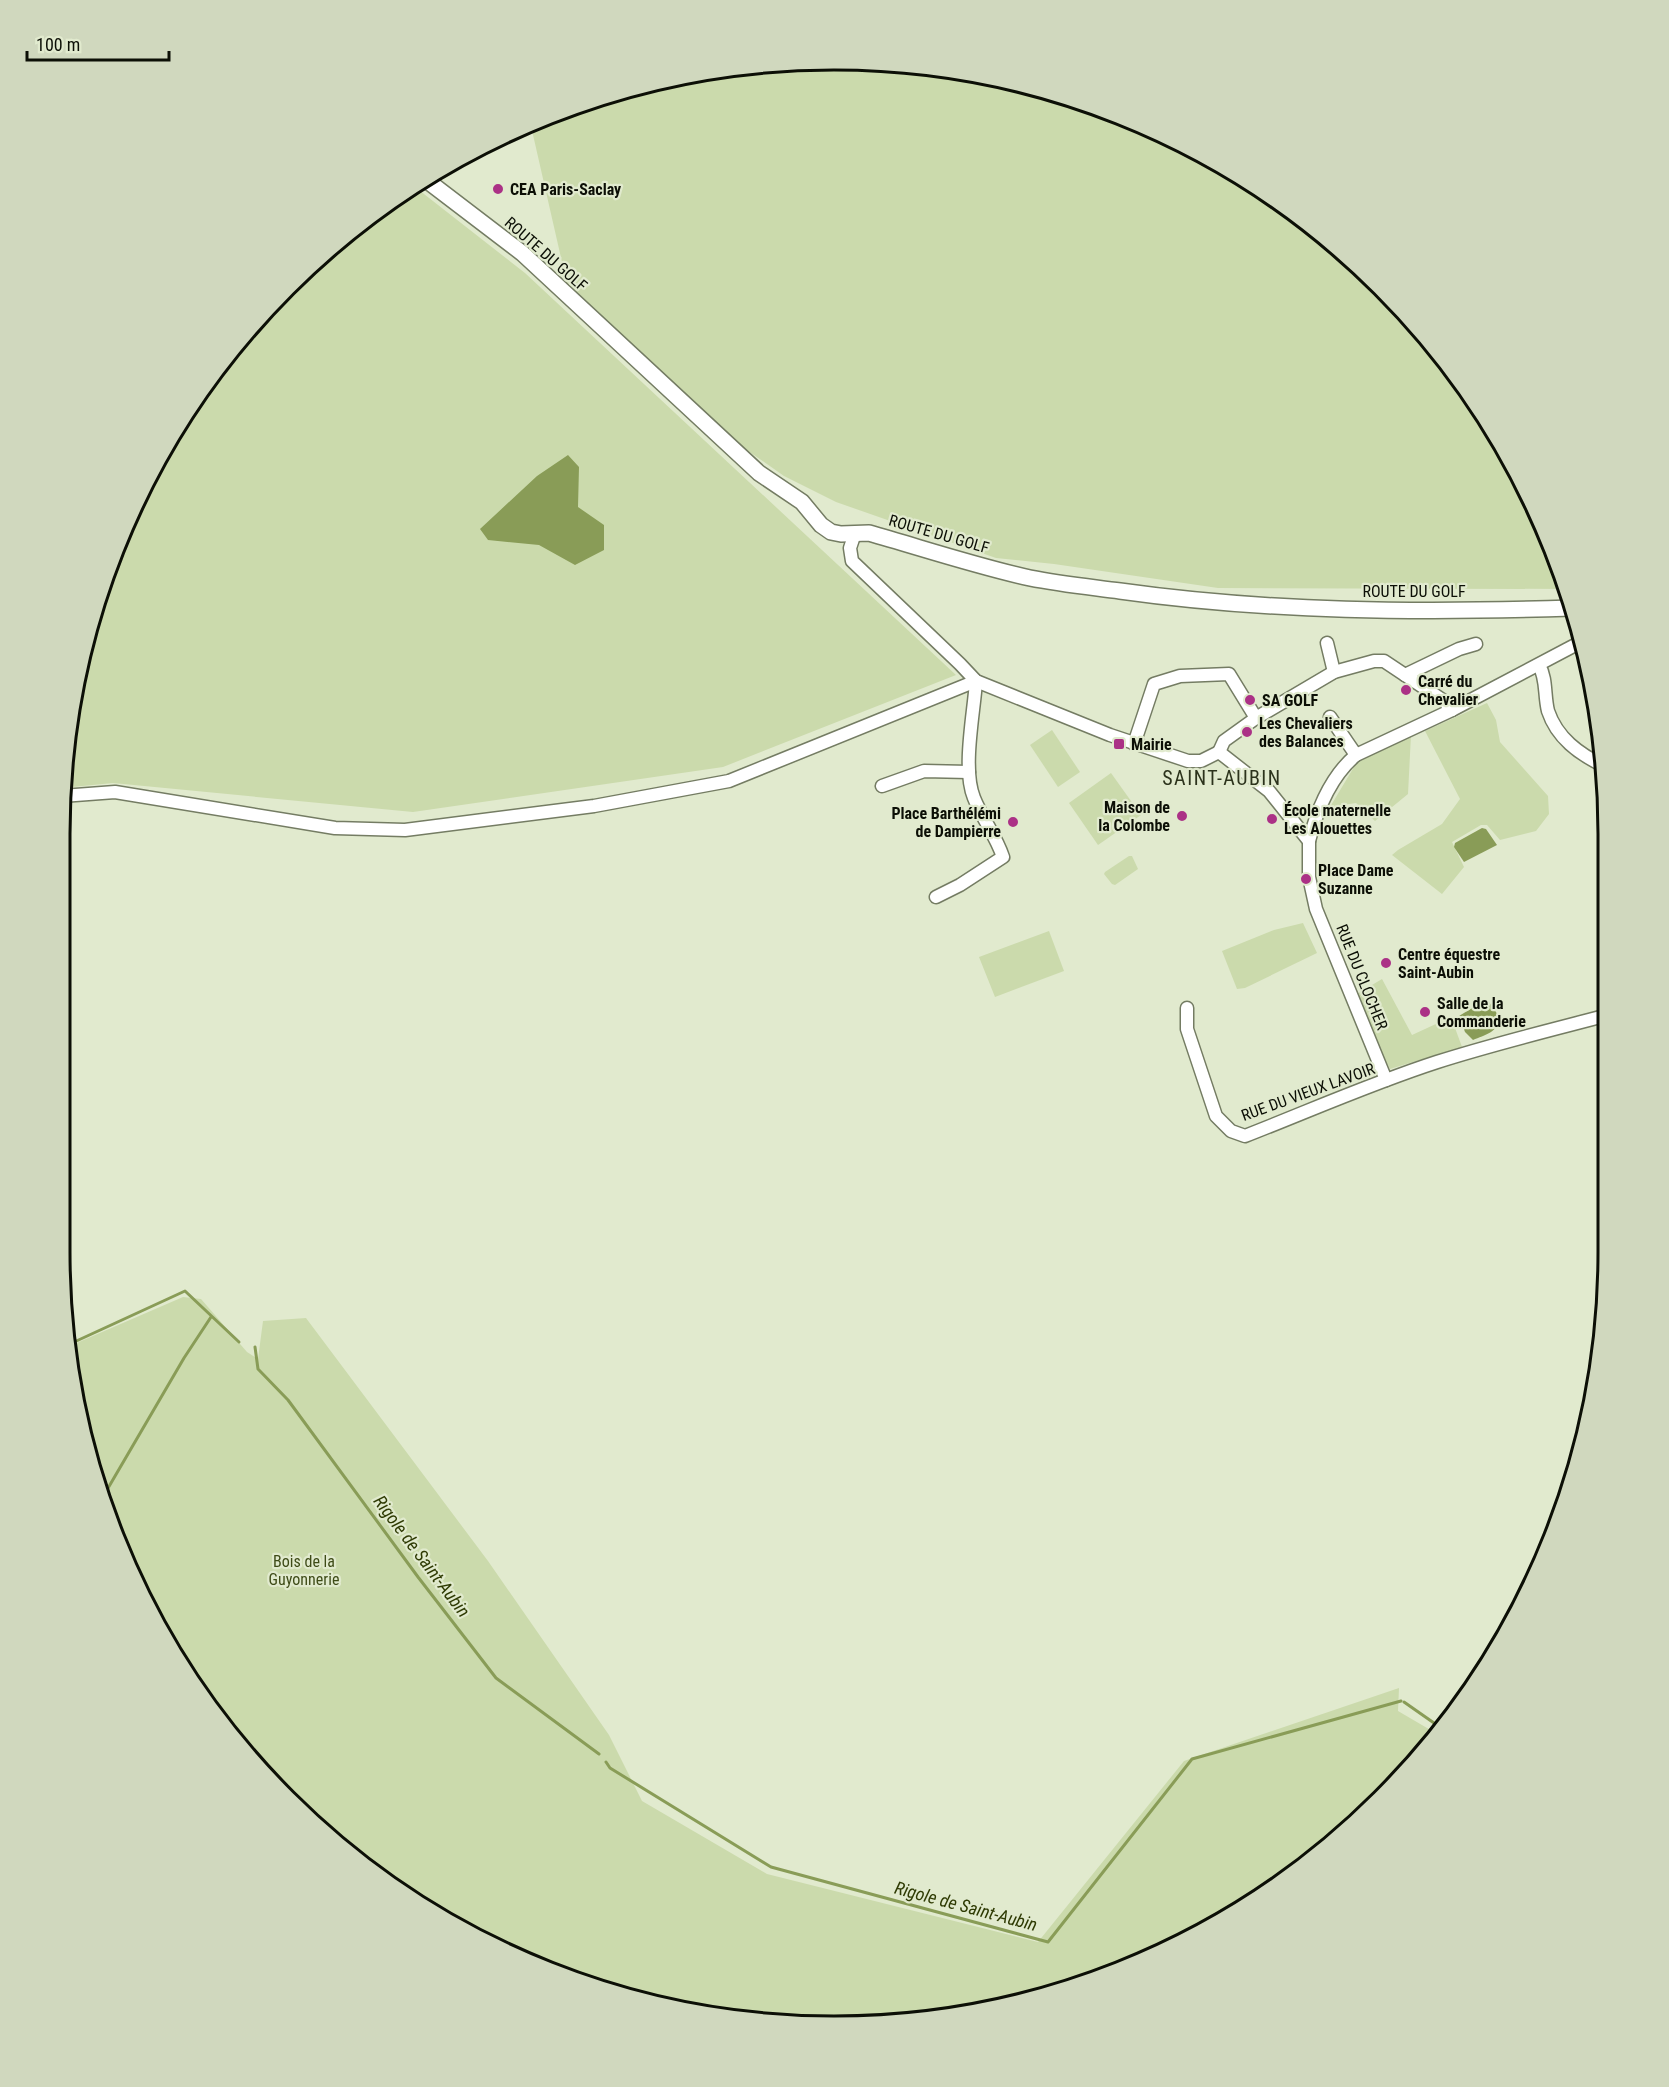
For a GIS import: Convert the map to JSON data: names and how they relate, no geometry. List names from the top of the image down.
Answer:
{
  "streets": {
    "street": ["ROUTE DU GOLF", "RUE DU CLOCHER", "RUE DU VIEUX LAVOIR"]
  },
  "crossings": [
    ["RUE DU CLOCHER", "RUE DU VIEUX LAVOIR"]
  ],
  "districts": ["SAINT-AUBIN"],
  "water": ["Rigole de Saint-Aubin"],
  "parks": ["Bois de la Guyonnerie"],
  "places": {
    "other": [
      "CEA Paris-Saclay",
      "Carré du Chevalier",
      "SA GOLF",
      "Les Chevaliers des Balances",
      "Maison de la Colombe",
      "École maternelle Les Alouettes",
      "Place Barthélémi de Dampierre",
      "Place Dame Suzanne",
      "Centre équestre Saint-Aubin",
      "Salle de la Commanderie"
    ],
    "transit": ["Mairie"]
  },
  "scale_bar": "100 m"
}
